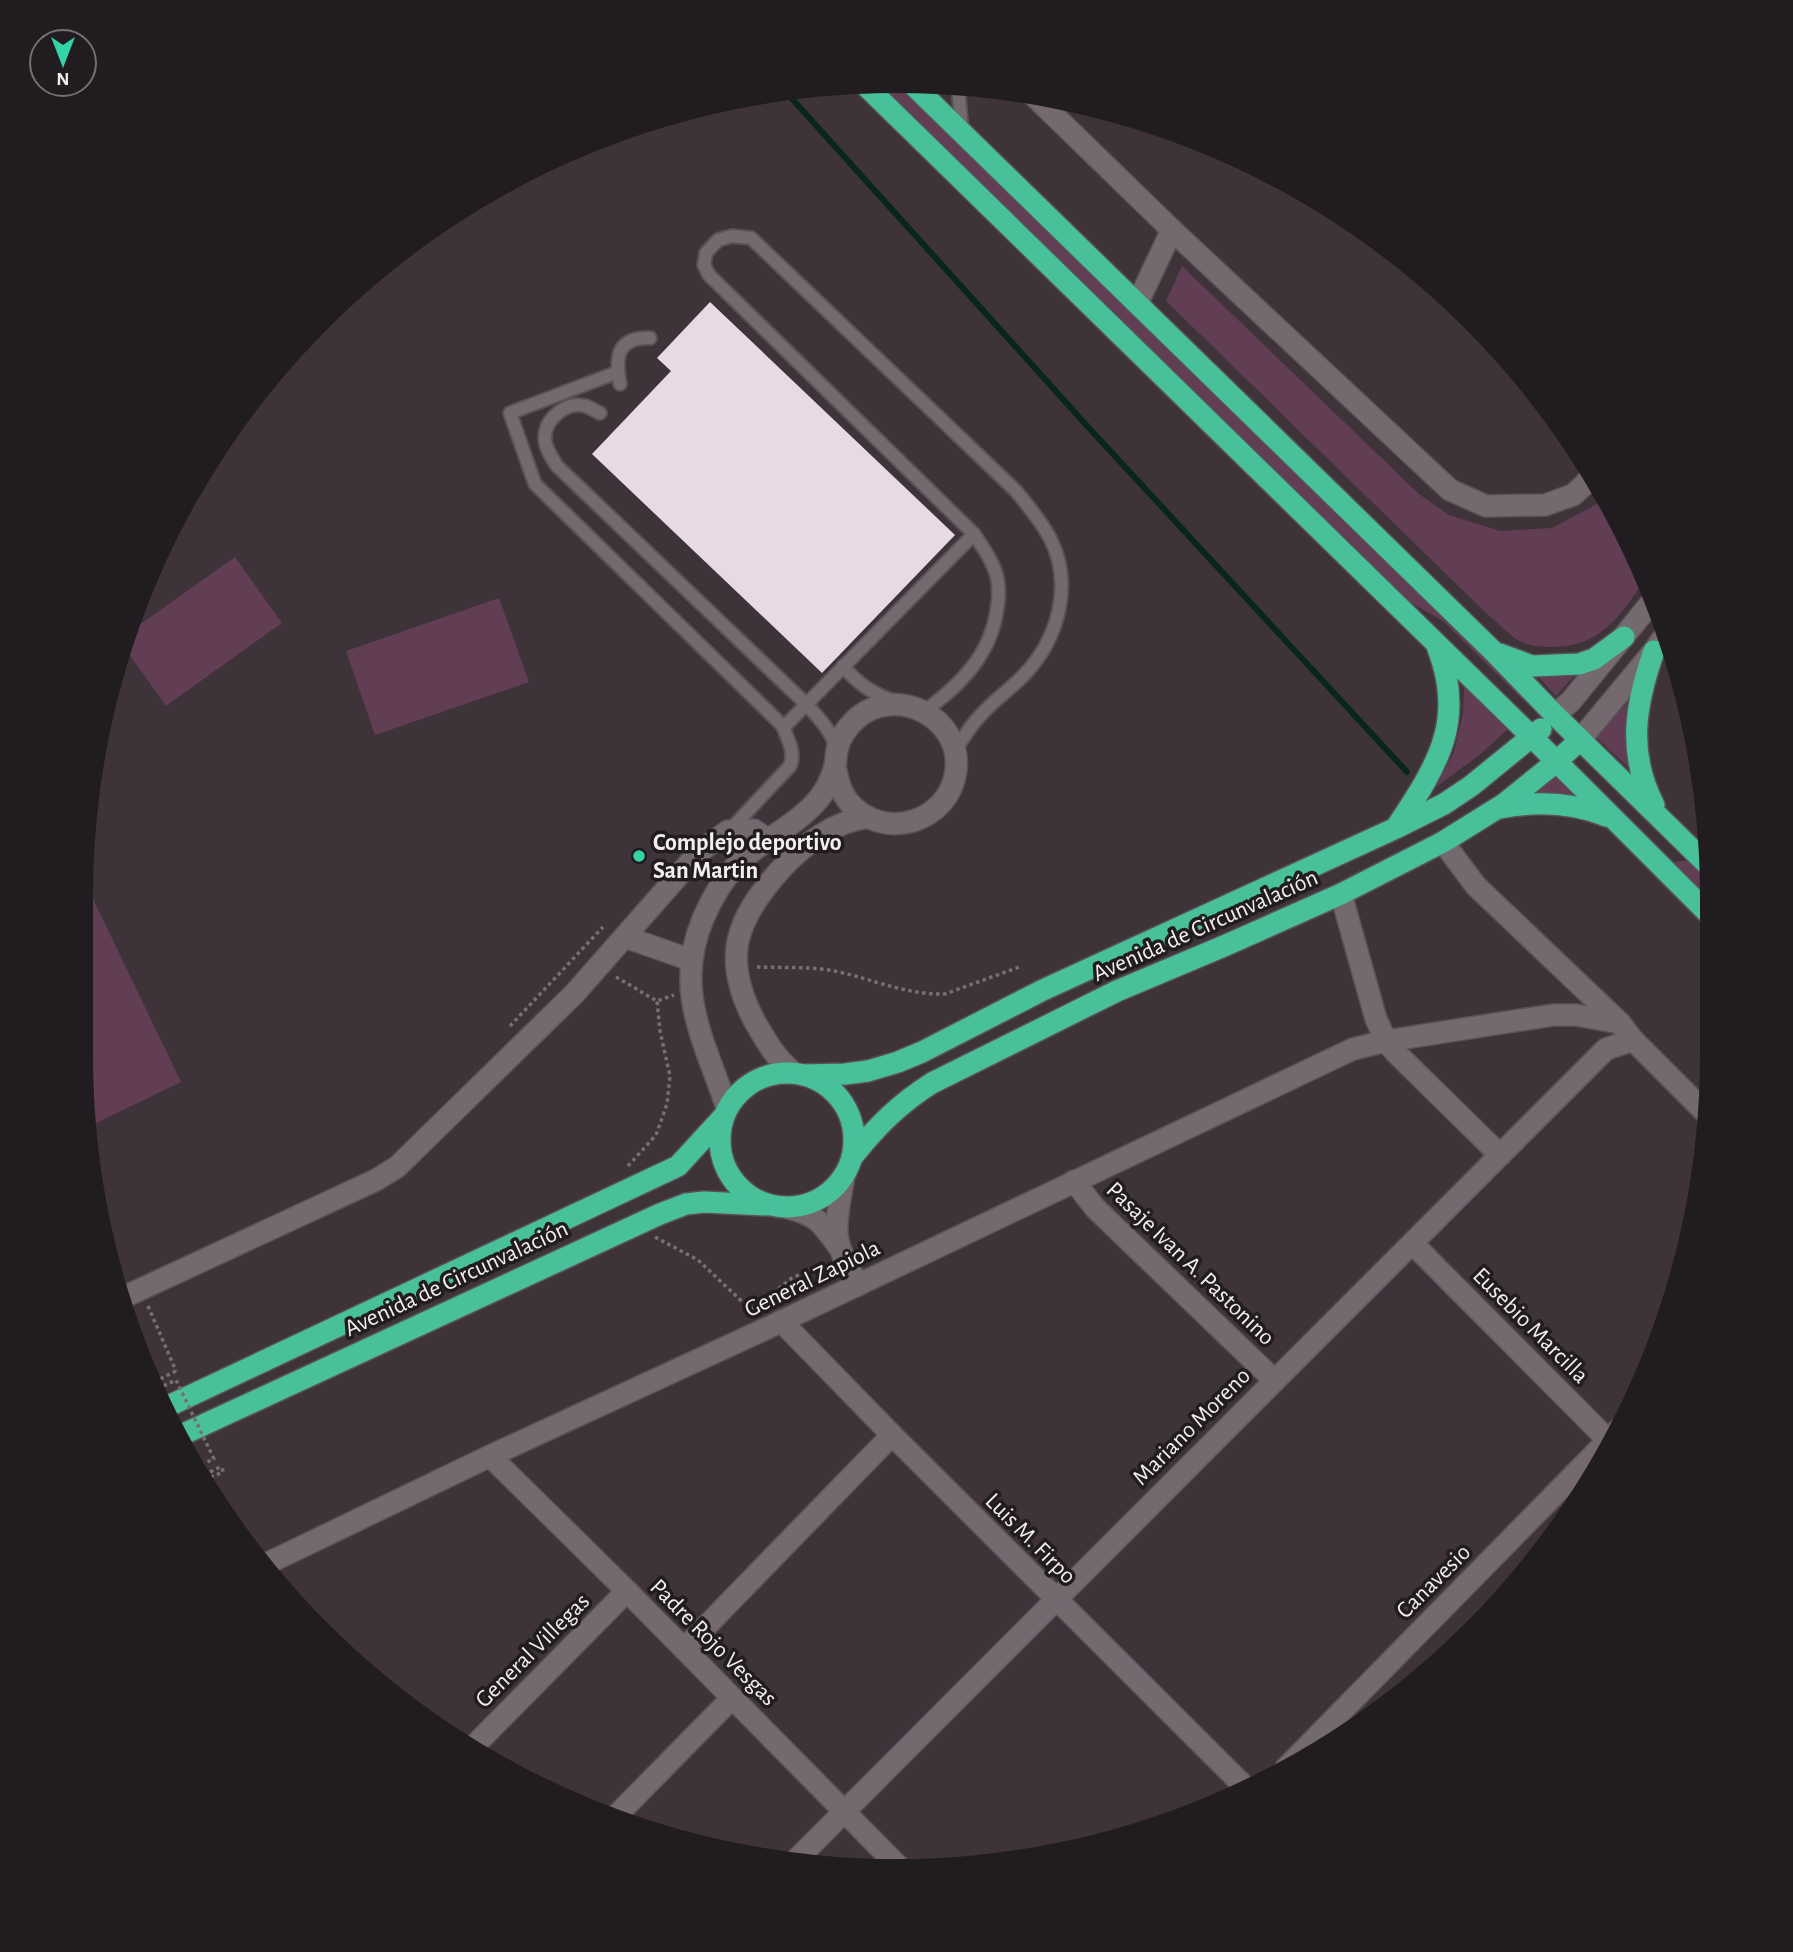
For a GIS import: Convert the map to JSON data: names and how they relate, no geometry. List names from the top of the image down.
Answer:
{
  "streets": {
    "highway": ["Avenida de Circunvalación"],
    "street": [
      "Pasaje Ivan A. Pastonino",
      "General Zapiola",
      "Eusebio Marcilla",
      "Mariano Moreno",
      "Luis M. Firpo",
      "Canavesio",
      "Padre Rojo Vesgas",
      "General Villegas"
    ]
  },
  "crossings": [
    ["Pasaje Ivan A. Pastonino", "General Zapiola"],
    ["Pasaje Ivan A. Pastonino", "Mariano Moreno"],
    ["General Zapiola", "Luis M. Firpo"],
    ["General Zapiola", "Padre Rojo Vesgas"],
    ["Eusebio Marcilla", "Mariano Moreno"],
    ["Mariano Moreno", "Luis M. Firpo"],
    ["Mariano Moreno", "Padre Rojo Vesgas"],
    ["Padre Rojo Vesgas", "General Villegas"]
  ],
  "places": ["Complejo deportivo San Martin"],
  "north": "bottom"
}
